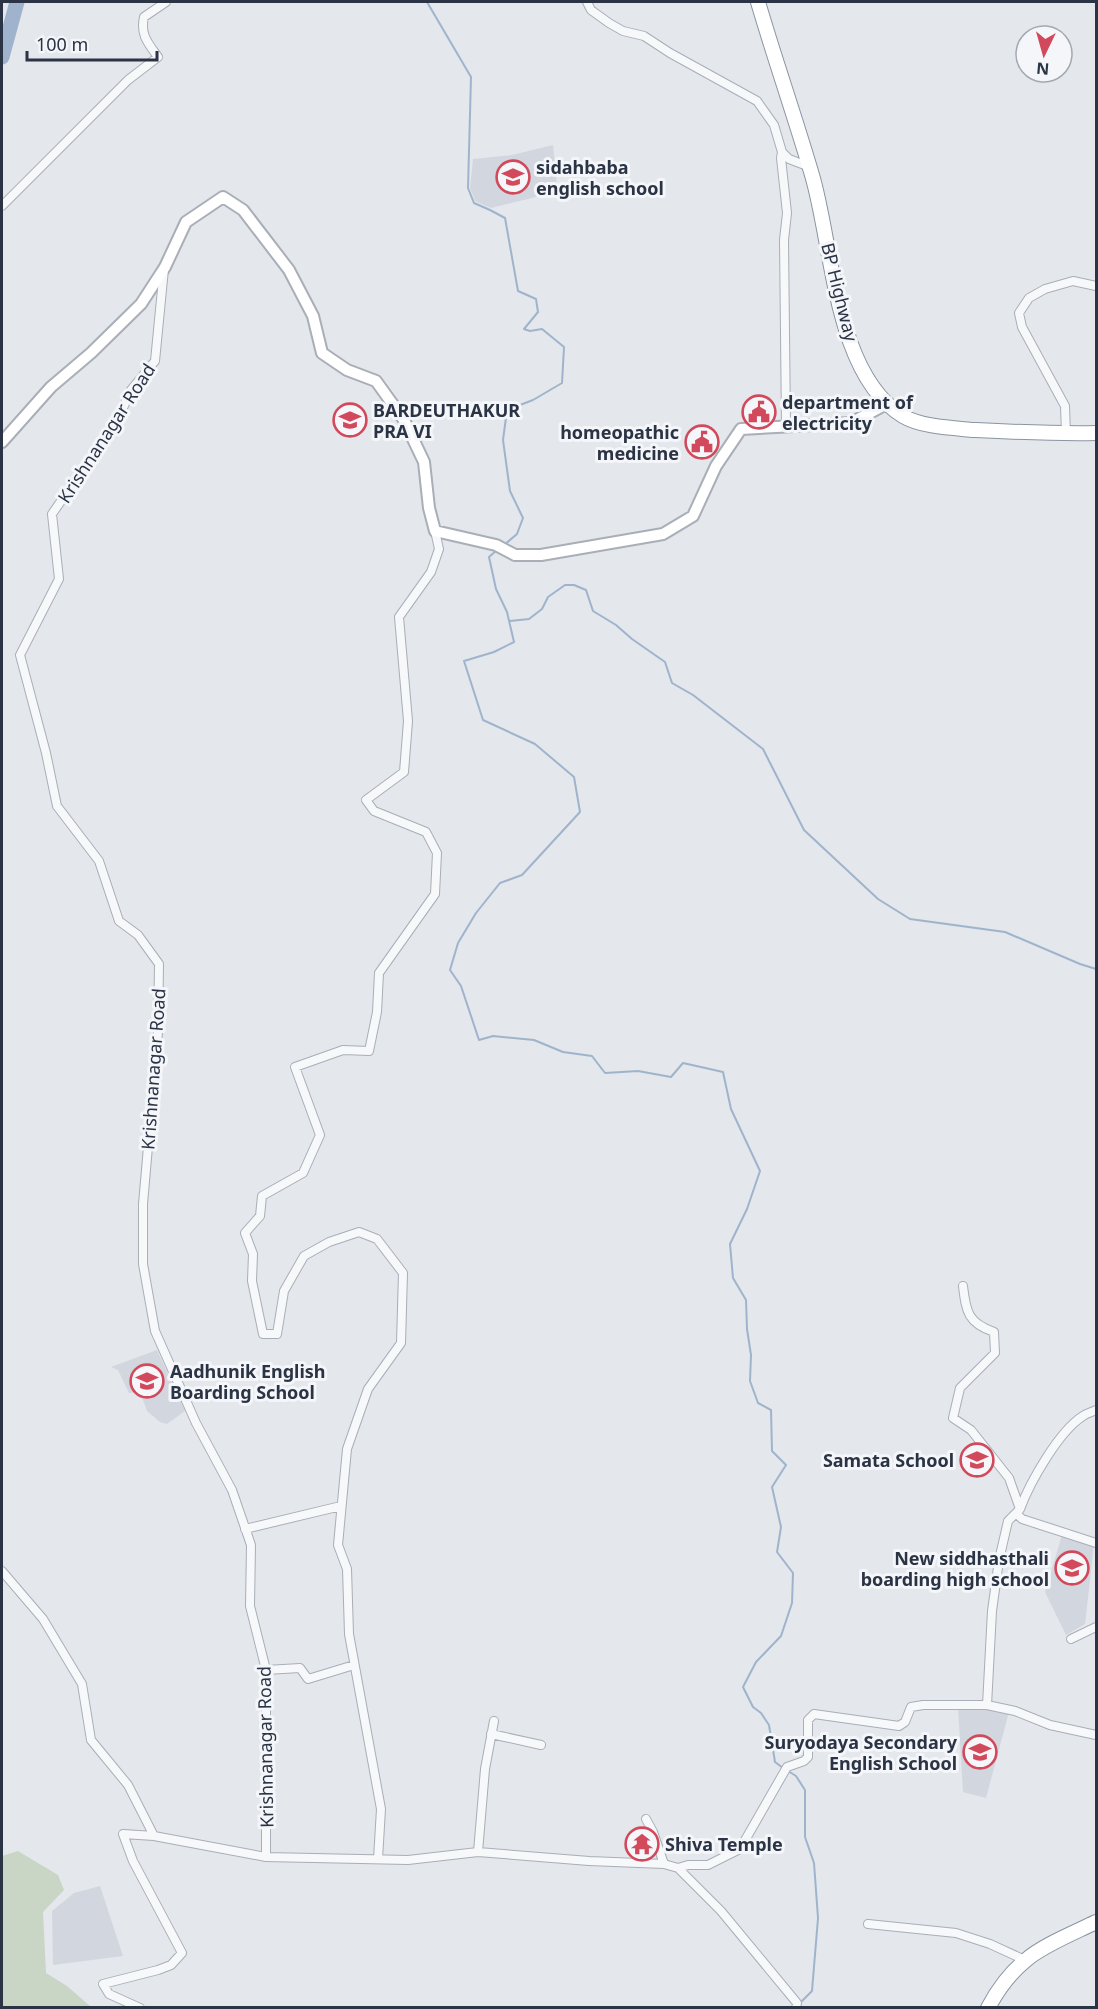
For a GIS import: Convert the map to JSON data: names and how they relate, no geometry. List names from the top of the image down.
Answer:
{
  "streets": {
    "highway": ["BP Highway"],
    "street": ["Krishnanagar Road"]
  },
  "places": {
    "school or university": [
      "sidahbaba english school",
      "BARDEUTHAKUR PRA VI",
      "Aadhunik English Boarding School",
      "Samata School",
      "New siddhasthali boarding high school",
      "Suryodaya Secondary English School"
    ],
    "public building": ["department of electricity", "homeopathic medicine"],
    "temple": ["Shiva Temple"]
  },
  "scale_bar": "100 m",
  "north": "bottom"
}
